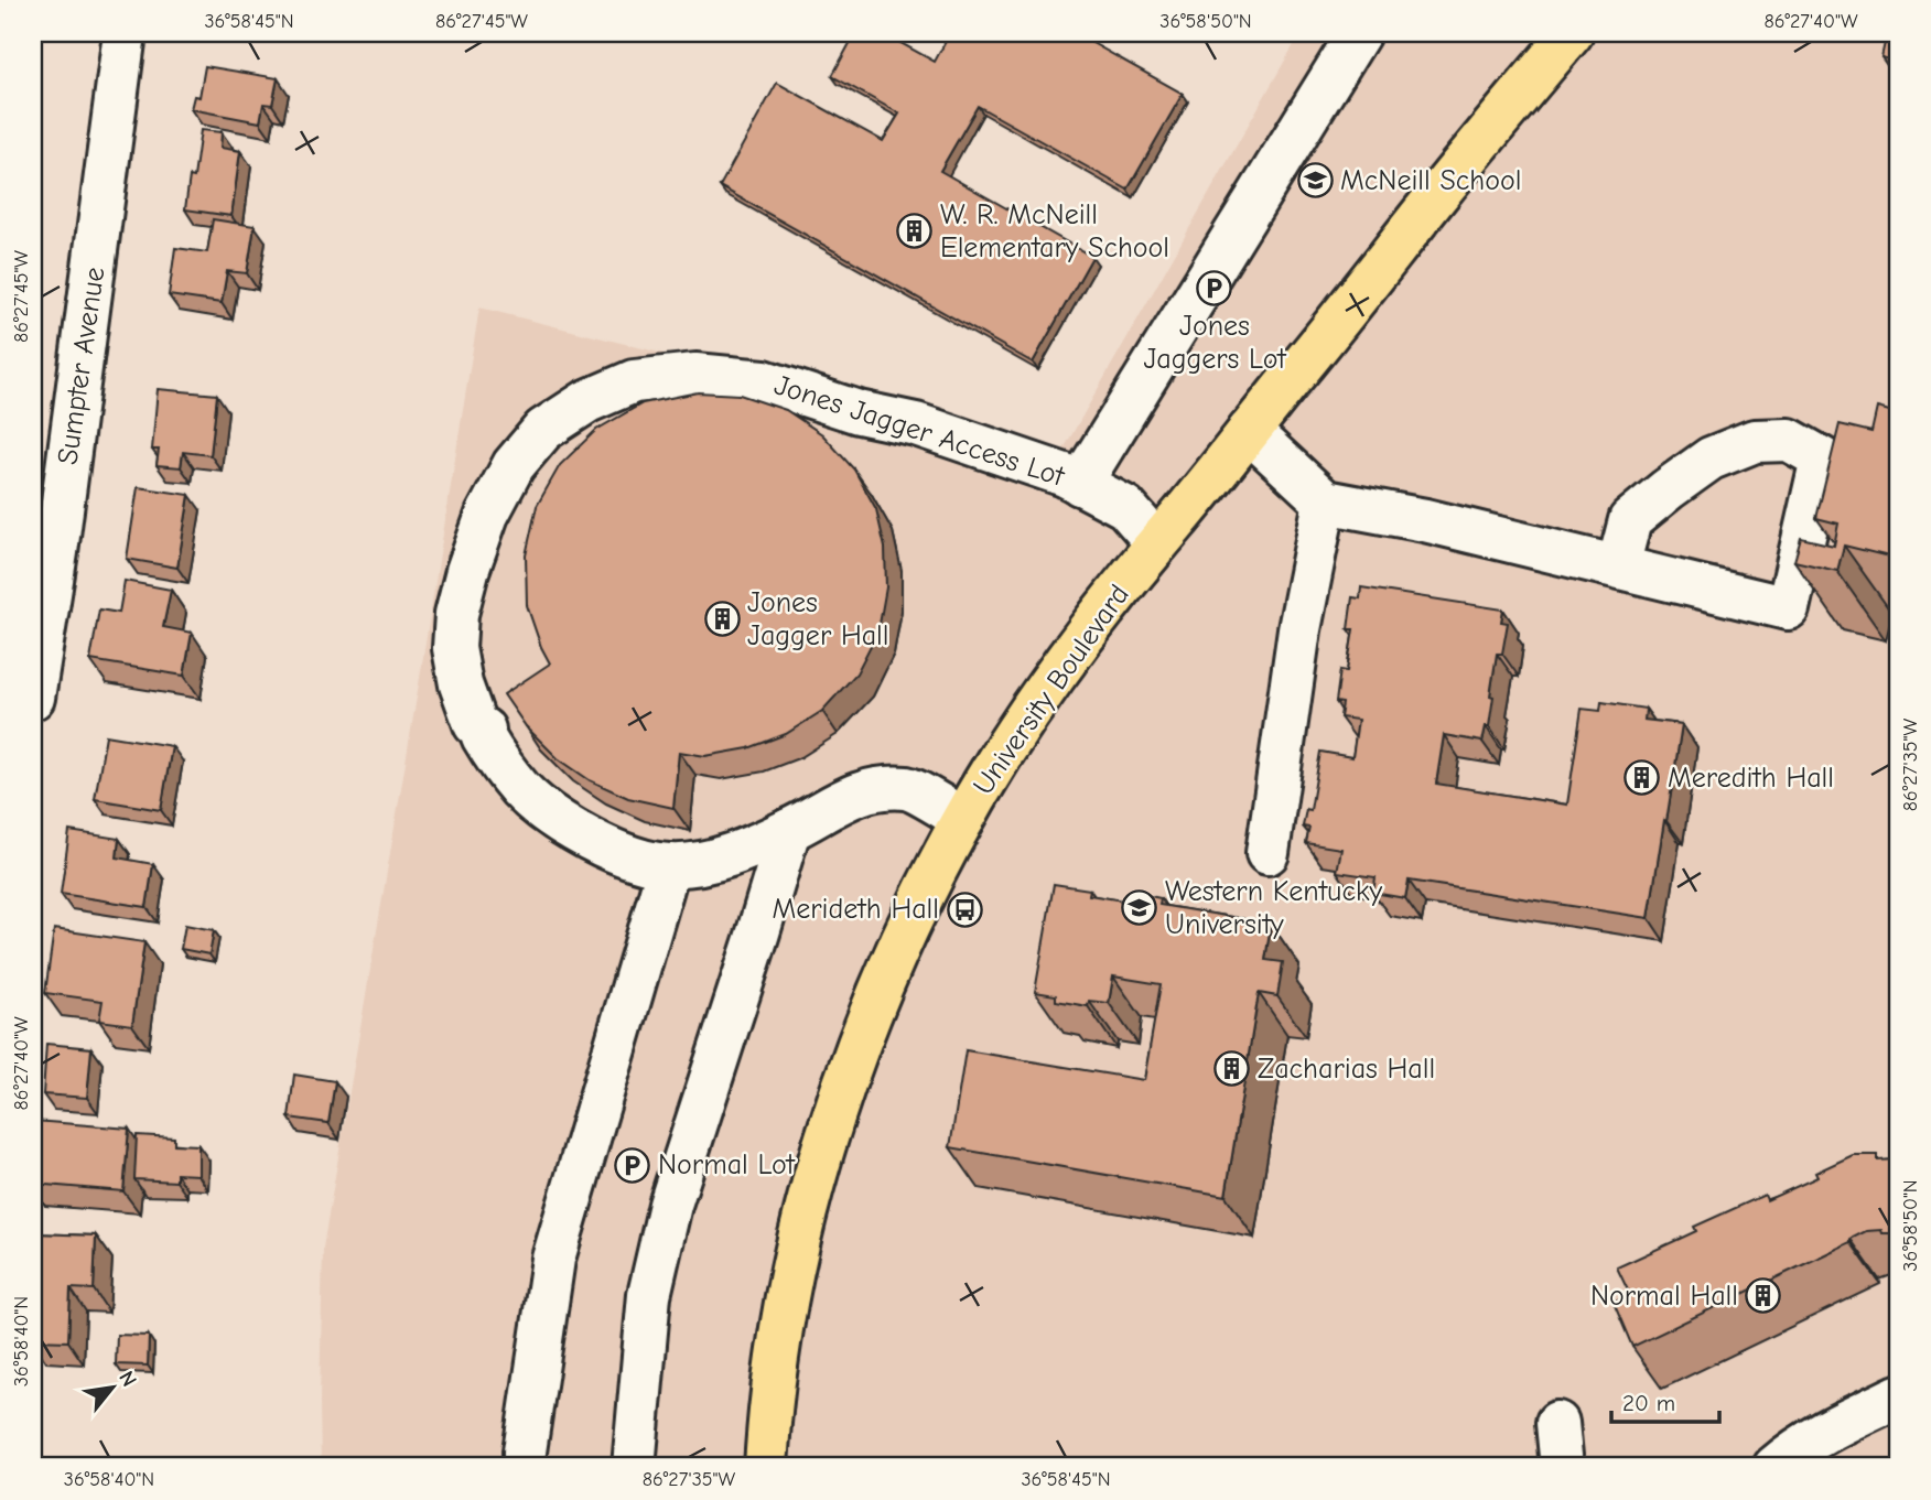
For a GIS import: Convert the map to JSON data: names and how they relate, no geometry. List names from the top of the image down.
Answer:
{
  "streets": {
    "main road": ["University Boulevard"],
    "street": ["Sumpter Avenue", "Jones Jagger Access Lot"]
  },
  "crossings": [
    ["Jones Jagger Access Lot", "University Boulevard"]
  ],
  "places": {
    "school or university": ["McNeill School", "Western Kentucky University"],
    "building": [
      "W. R. McNeill Elementary School",
      "Jones Jagger Hall",
      "Meredith Hall",
      "Zacharias Hall",
      "Normal Hall"
    ],
    "parking": ["Jones Jaggers Lot", "Normal Lot"],
    "bus stop": ["Merideth Hall"]
  },
  "scale_bar": "20 m",
  "north": "top right",
  "coordinates": [
    "36°58'45\"N",
    "86°27'45\"W",
    "36°58'50\"N",
    "86°27'40\"W",
    "86°27'35\"W",
    "36°58'40\"N"
  ]
}
